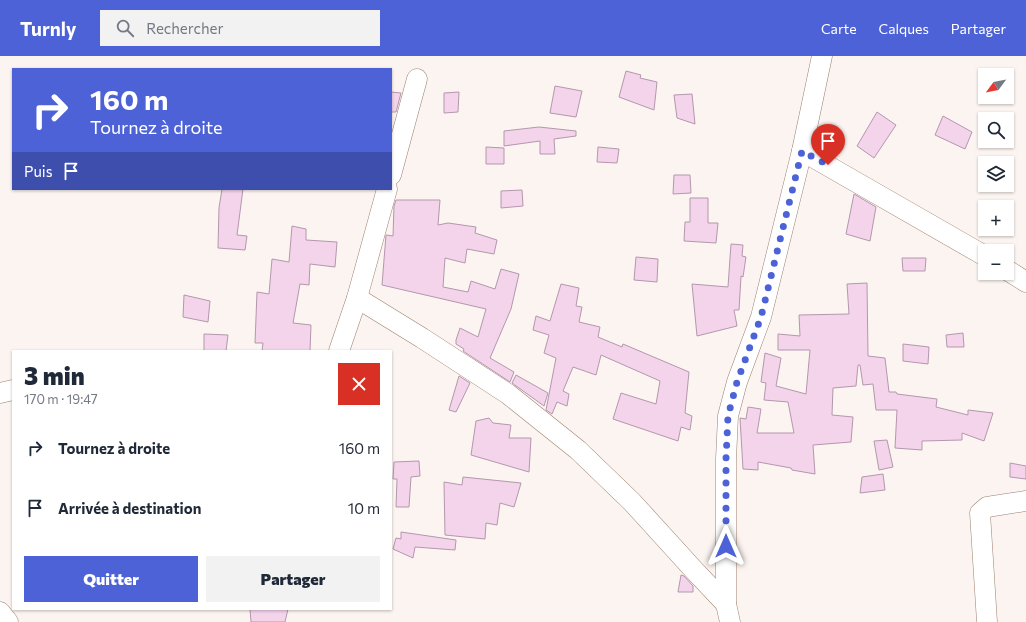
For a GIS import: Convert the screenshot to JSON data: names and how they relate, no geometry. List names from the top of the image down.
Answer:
{
  "north": "bottom left",
  "page": {
    "header": "Turnly",
    "search": "Rechercher",
    "nav": ["Carte", "Calques", "Partager"],
    "map_buttons": ["+", "−"],
    "turn": ["160 m", "Tournez à droite"],
    "then": "Puis",
    "heading": ["3 min", "170 m · 19:47"],
    "list": [
      {
        "name": "Tournez à droite",
        "value": "160 m"
      },
      {
        "name": "Arrivée à destination",
        "value": "10 m"
      }
    ],
    "buttons": ["Quitter", "Partager"]
  }
}
